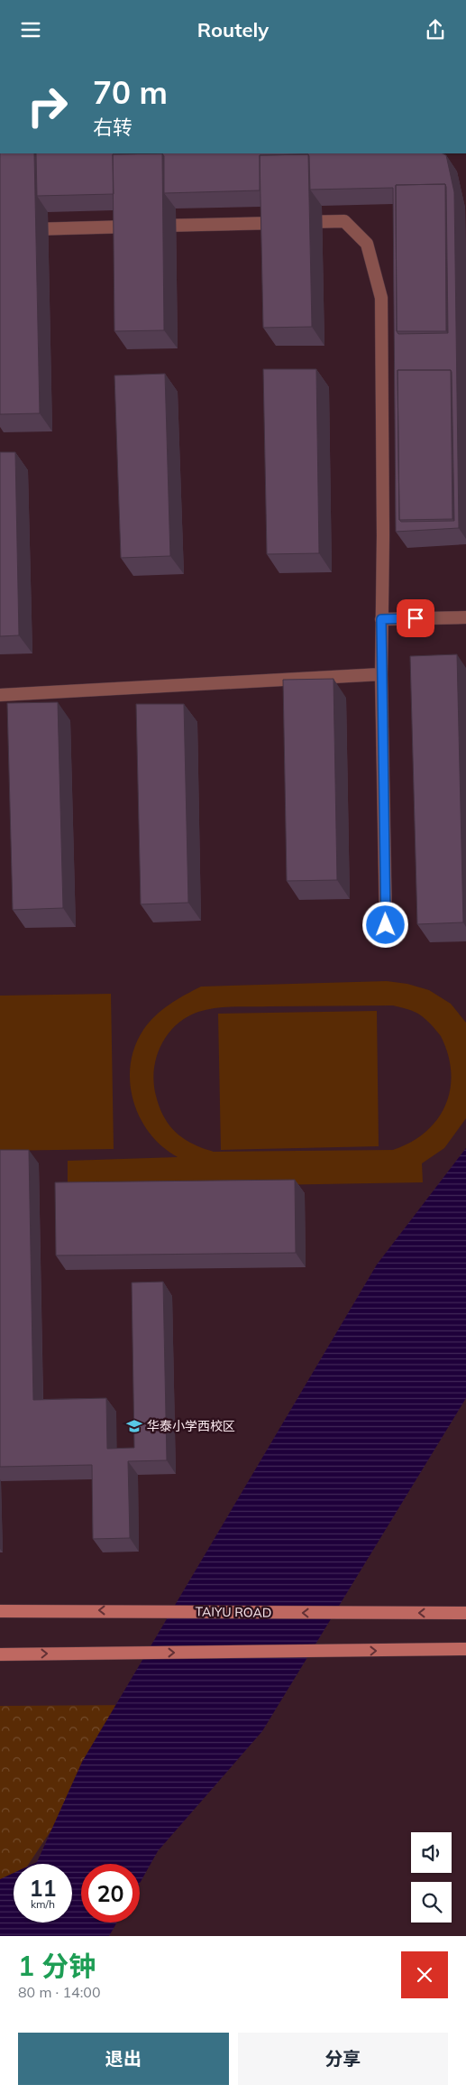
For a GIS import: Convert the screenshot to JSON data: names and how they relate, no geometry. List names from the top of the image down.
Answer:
{
  "streets": {
    "main road": ["TAIYU ROAD"]
  },
  "places": {
    "school or university": ["华泰小学西校区"]
  },
  "page": {
    "header": "Routely",
    "turn": ["70 m", "右转"],
    "speed": "11 km/h",
    "limit": "20",
    "heading": ["1 分钟", "80 m · 14:00"],
    "buttons": ["退出", "分享"]
  }
}
